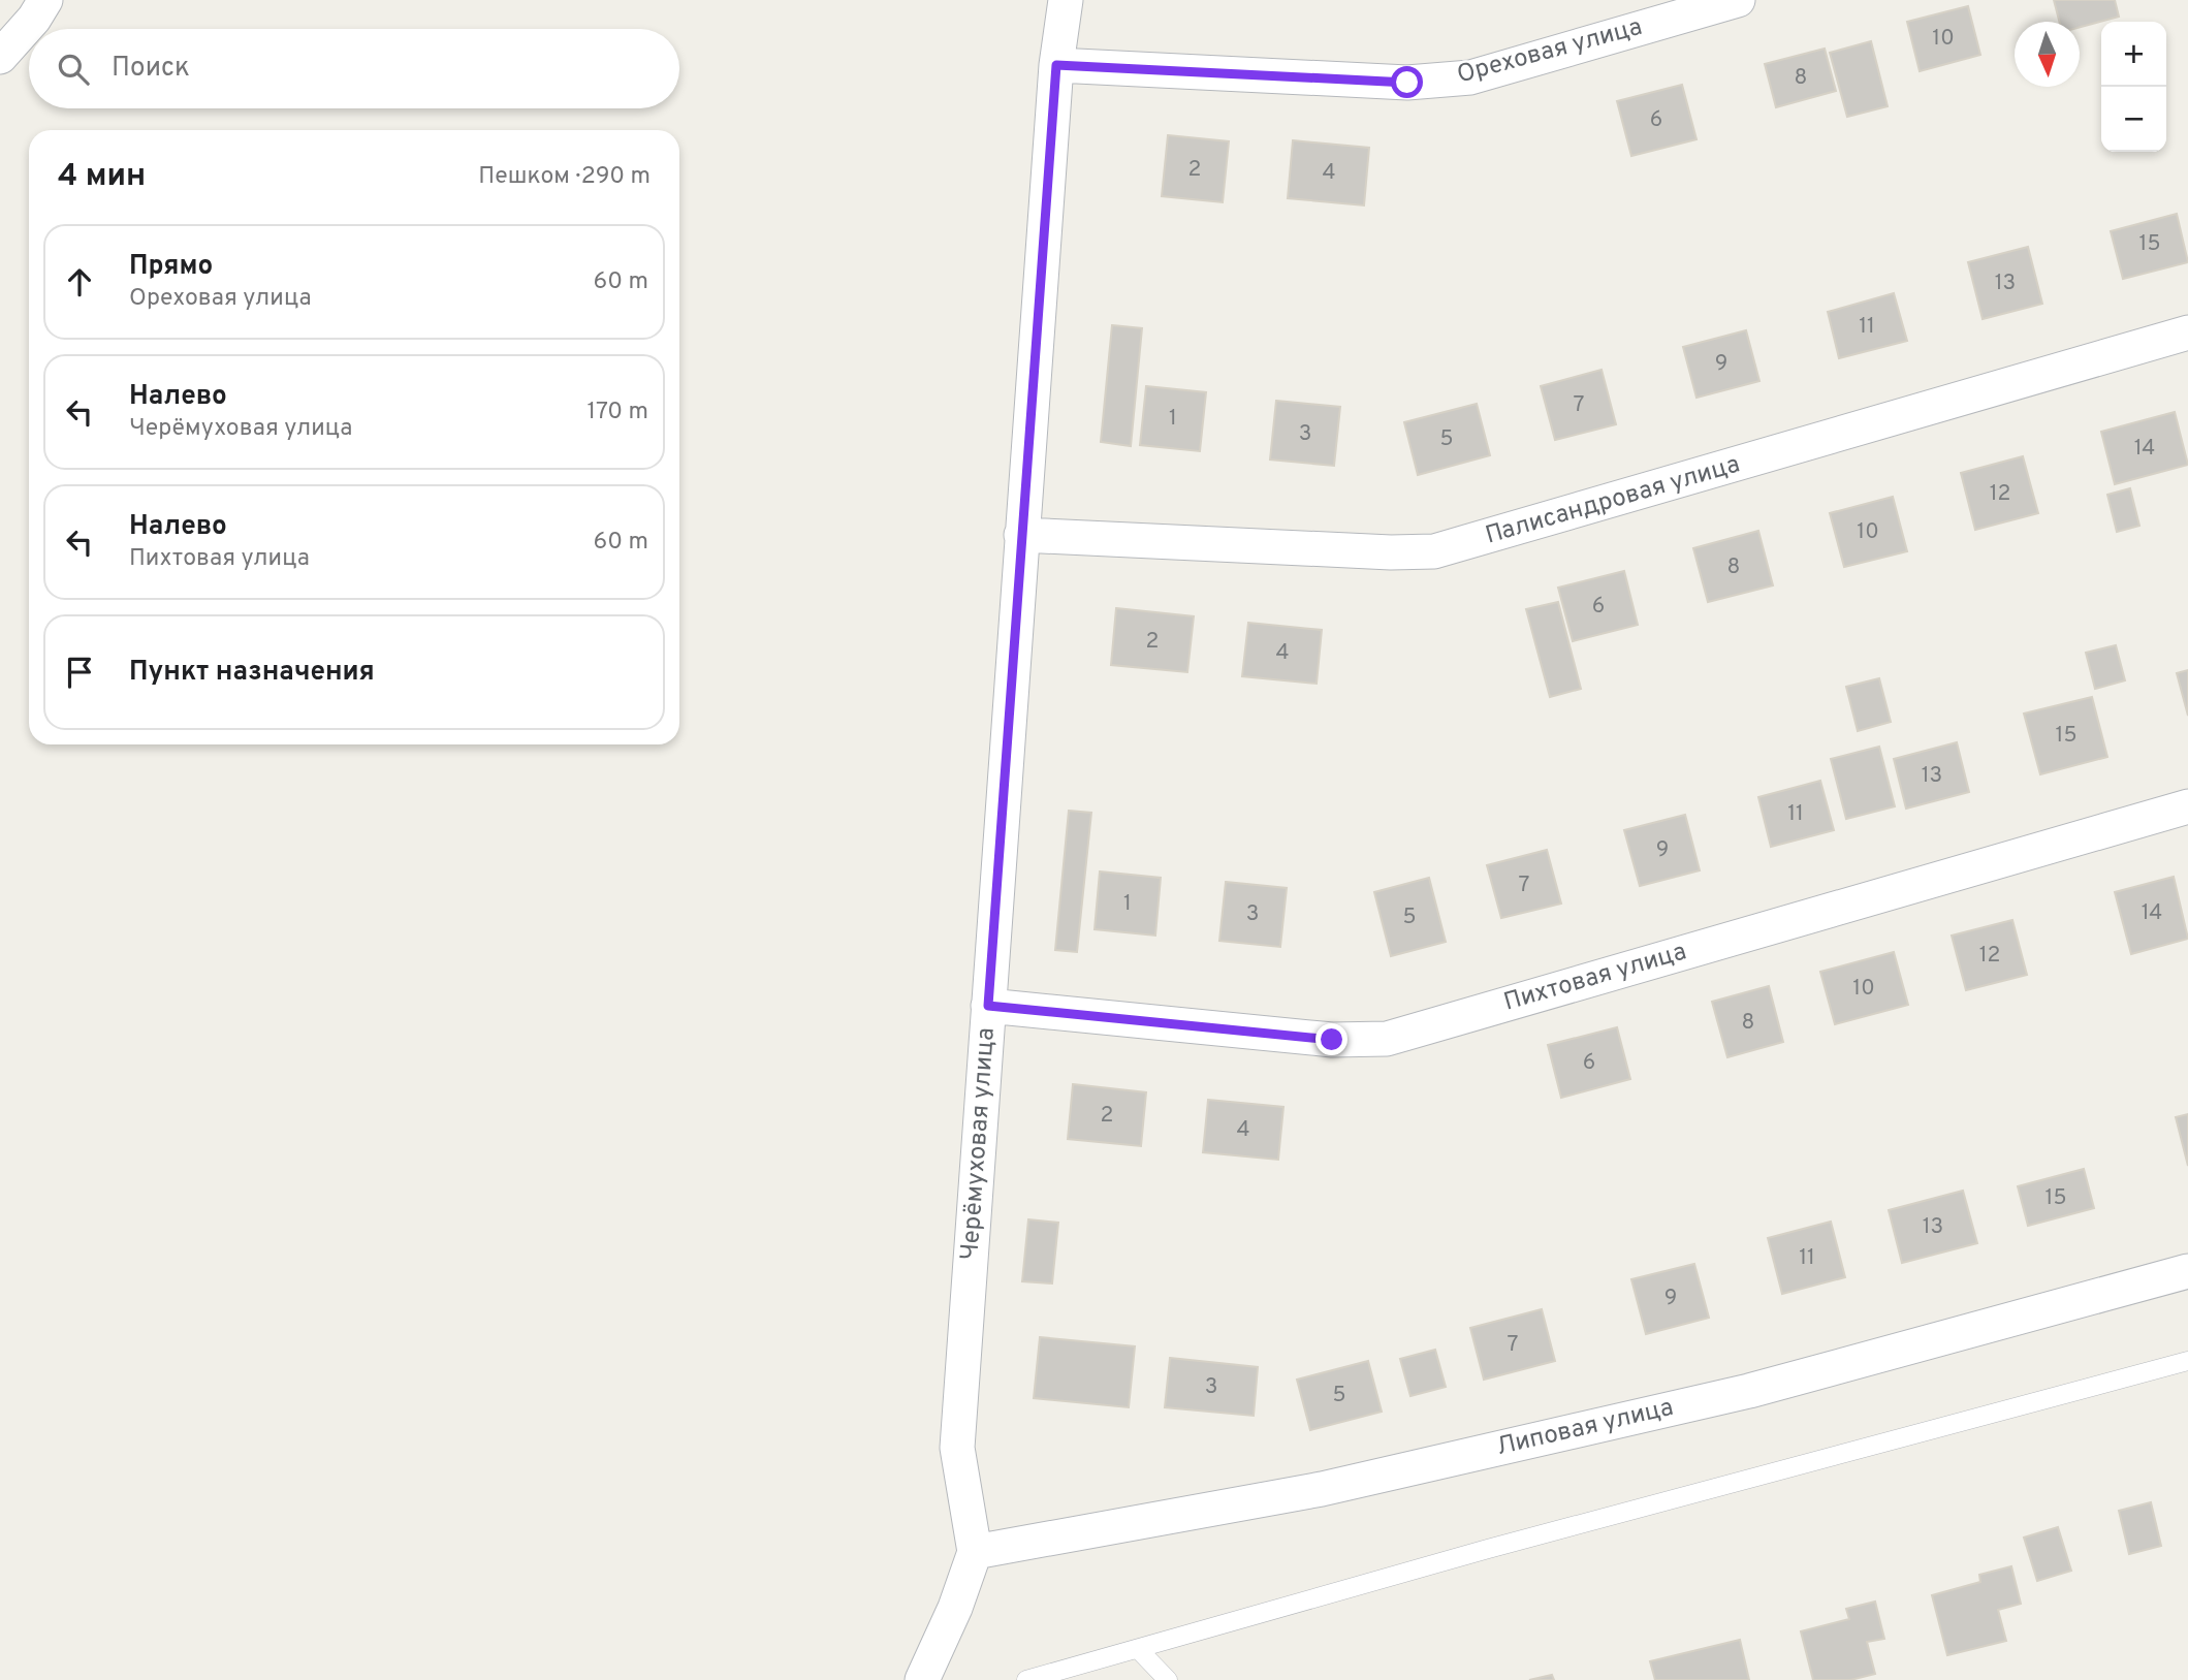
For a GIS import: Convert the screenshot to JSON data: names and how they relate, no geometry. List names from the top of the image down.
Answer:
{
  "streets": {
    "street": [
      "Ореховая улица",
      "Палисандровая улица",
      "Пихтовая улица",
      "Черёмуховая улица",
      "Липовая улица"
    ]
  },
  "crossings": [
    ["Ореховая улица", "Черёмуховая улица"],
    ["Палисандровая улица", "Черёмуховая улица"],
    ["Пихтовая улица", "Черёмуховая улица"],
    ["Черёмуховая улица", "Липовая улица"]
  ],
  "house_numbers": [
    "10",
    "8",
    "6",
    "2",
    "4",
    "15",
    "13",
    "11",
    "9",
    "7",
    "1",
    "3",
    "5",
    "14",
    "12",
    "10",
    "8",
    "6",
    "2",
    "4",
    "15",
    "13",
    "11",
    "9",
    "7",
    "1",
    "14",
    "3",
    "5",
    "12",
    "10",
    "8",
    "6",
    "2",
    "4",
    "15",
    "13",
    "11",
    "9",
    "7",
    "3",
    "5"
  ],
  "north": "bottom",
  "page": {
    "map_buttons": ["+", "−"],
    "search": "Поиск",
    "heading": ["4 мин", "Пешком · 290 m"],
    "list": [
      ["Прямо", "Ореховая улица", "60 m"],
      ["Налево", "Черёмуховая улица", "170 m"],
      ["Налево", "Пихтовая улица", "60 m"],
      "Пункт назначения"
    ]
  }
}
